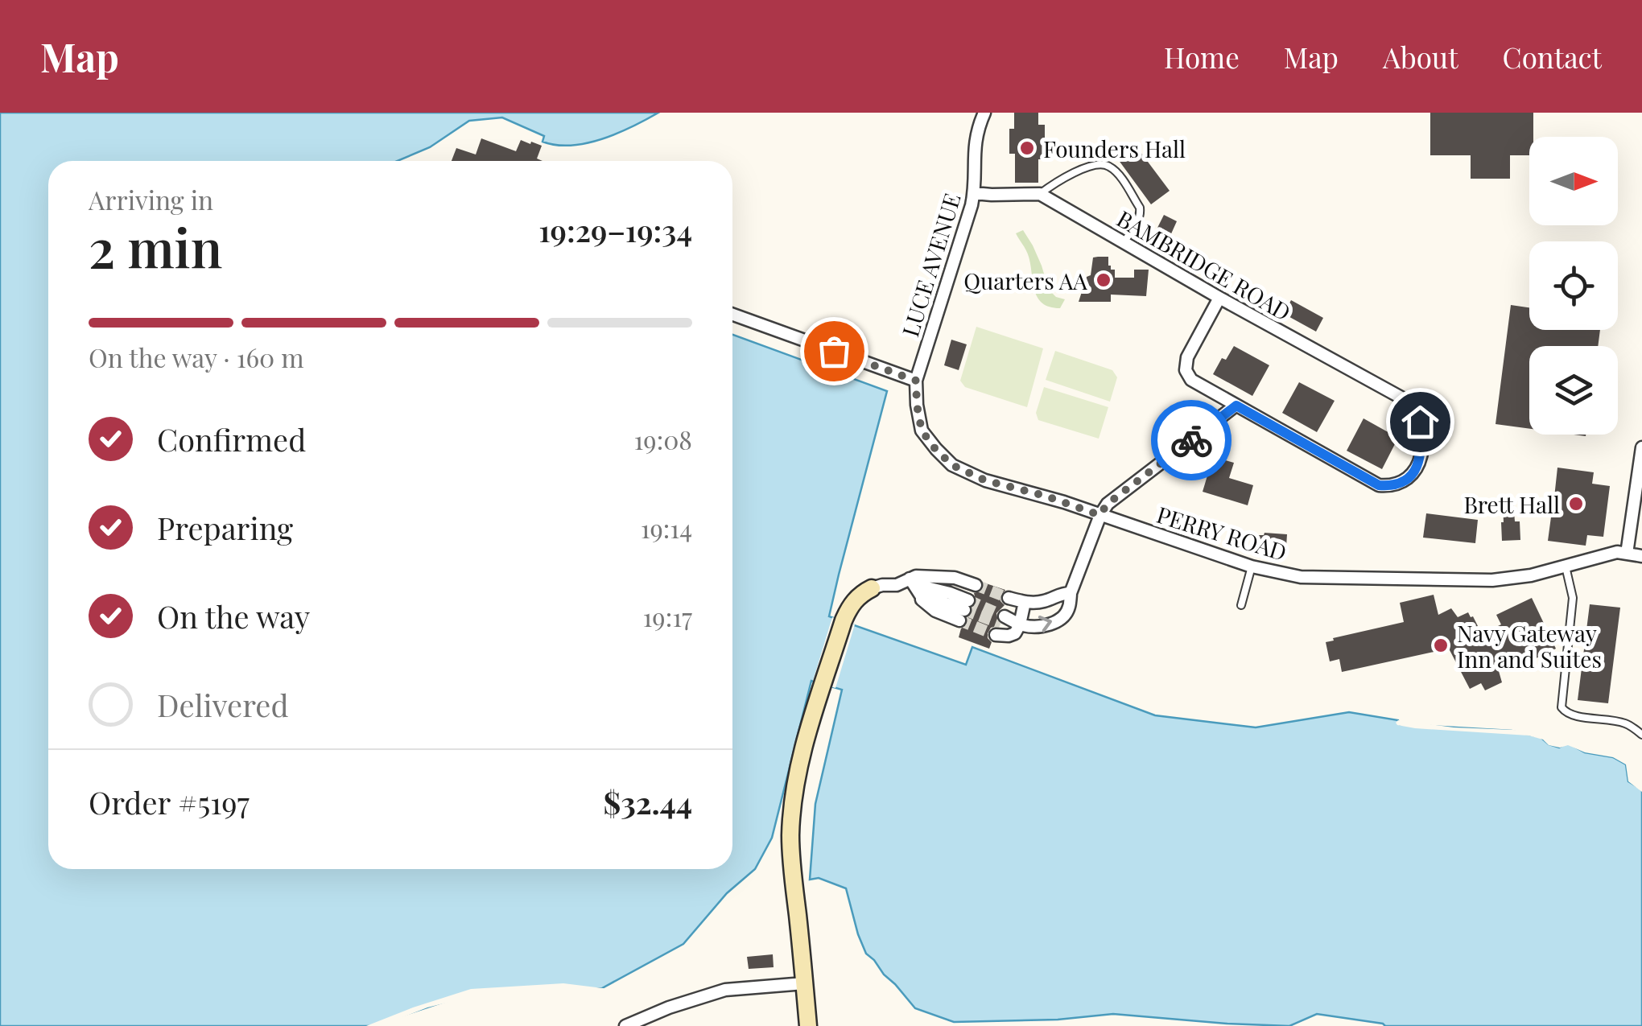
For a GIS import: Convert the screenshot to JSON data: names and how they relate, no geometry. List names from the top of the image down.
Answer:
{
  "streets": {
    "street": ["LUCE AVENUE", "BAMBRIDGE ROAD", "PERRY ROAD"]
  },
  "crossings": [
    ["LUCE AVENUE", "PERRY ROAD"]
  ],
  "places": [
    "Founders Hall",
    "Quarters AA",
    "Brett Hall",
    "Navy Gateway Inn and Suites"
  ],
  "north": "right",
  "page": {
    "header": "Map",
    "nav": [
      "Home",
      "Map",
      "About",
      "Contact"
    ],
    "heading": ["2 min", "Arriving in", "19:29–19:34"],
    "panel": ["Order #5197", "$32.44"],
    "bar": "On the way · 160 m",
    "list": [
      ["Confirmed", "19:08"],
      ["Preparing", "19:14"],
      ["On the way", "19:17"],
      "Delivered"
    ]
  }
}
